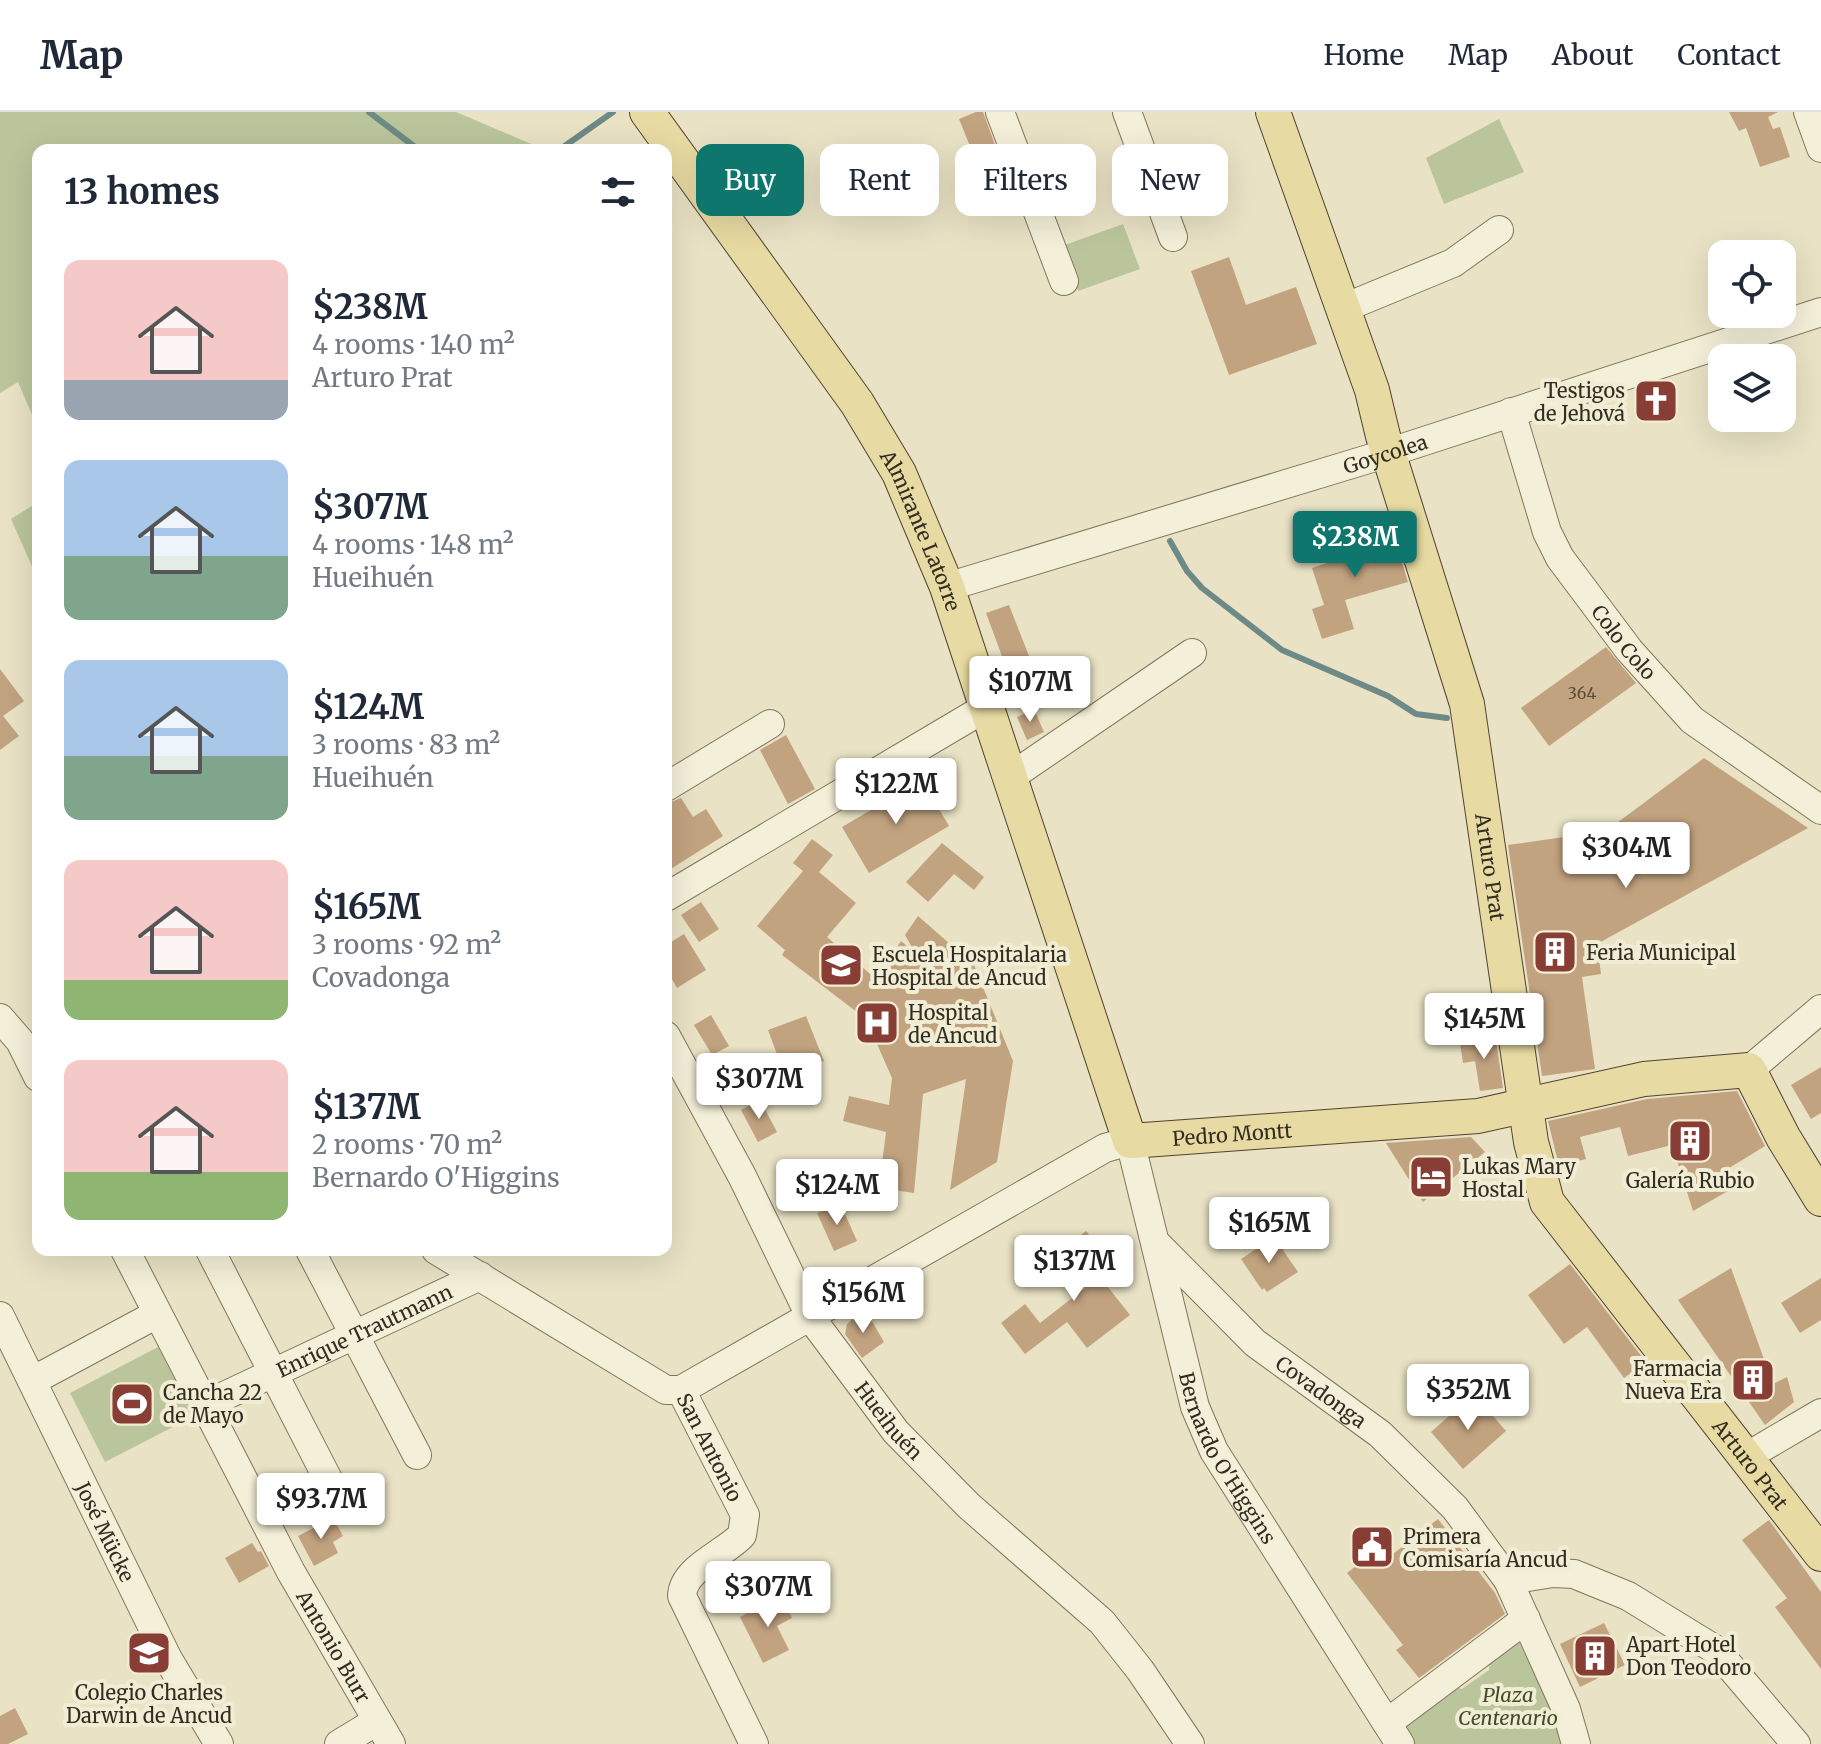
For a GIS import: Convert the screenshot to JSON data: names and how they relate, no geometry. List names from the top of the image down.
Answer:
{
  "streets": {
    "main road": ["Almirante Latorre", "Arturo Prat", "Pedro Montt"],
    "street": [
      "Goycolea",
      "Colo Colo",
      "Enrique Trautmann",
      "Covadonga",
      "Hueihuén",
      "San Antonio",
      "Bernardo O'Higgins",
      "José Mücke",
      "Antonio Burr"
    ]
  },
  "crossings": [
    ["Goycolea", "Almirante Latorre"],
    ["Goycolea", "Colo Colo"],
    ["Goycolea", "Arturo Prat"],
    ["Almirante Latorre", "Pedro Montt"],
    ["Almirante Latorre", "Bernardo O'Higgins"],
    ["Arturo Prat", "Pedro Montt"],
    ["Pedro Montt", "Hueihuén"],
    ["Pedro Montt", "San Antonio"],
    ["Pedro Montt", "Bernardo O'Higgins"],
    ["Enrique Trautmann", "San Antonio"],
    ["Enrique Trautmann", "Antonio Burr"],
    ["Covadonga", "Bernardo O'Higgins"]
  ],
  "parks": ["Plaza Centenario"],
  "places": {
    "church": ["Testigos de Jehová"],
    "building": [
      "Feria Municipal",
      "Galería Rubio",
      "Farmacia Nueva Era",
      "Apart Hotel Don Teodoro"
    ],
    "school or university": ["Escuela Hospitalaria Hospital de Ancud", "Colegio Charles Darwin de Ancud"],
    "hospital": ["Hospital de Ancud"],
    "hotel": ["Lukas Mary Hostal"],
    "sports": ["Cancha 22 de Mayo"],
    "public building": ["Primera Comisaría Ancud"]
  },
  "house_numbers": ["364"],
  "page": {
    "header": "Map",
    "nav": [
      "Home",
      "Map",
      "About",
      "Contact"
    ],
    "chip": [
      "Buy",
      "Rent",
      "Filters",
      "New"
    ],
    "heading": "13 homes",
    "list": [
      {
        "name": "$238M",
        "note": "4 rooms · 140 m² · Arturo Prat"
      },
      {
        "name": "$307M",
        "note": "4 rooms · 148 m² · Hueihuén"
      },
      {
        "name": "$124M",
        "note": "3 rooms · 83 m² · Hueihuén"
      },
      {
        "name": "$165M",
        "note": "3 rooms · 92 m² · Covadonga"
      },
      {
        "name": "$137M",
        "note": "2 rooms · 70 m² · Bernardo O'Higgins"
      }
    ],
    "price": [
      "$238M",
      "$107M",
      "$122M",
      "$304M",
      "$145M",
      "$307M",
      "$124M",
      "$165M",
      "$137M",
      "$156M",
      "$352M",
      "$93.7M",
      "$307M"
    ]
  }
}
